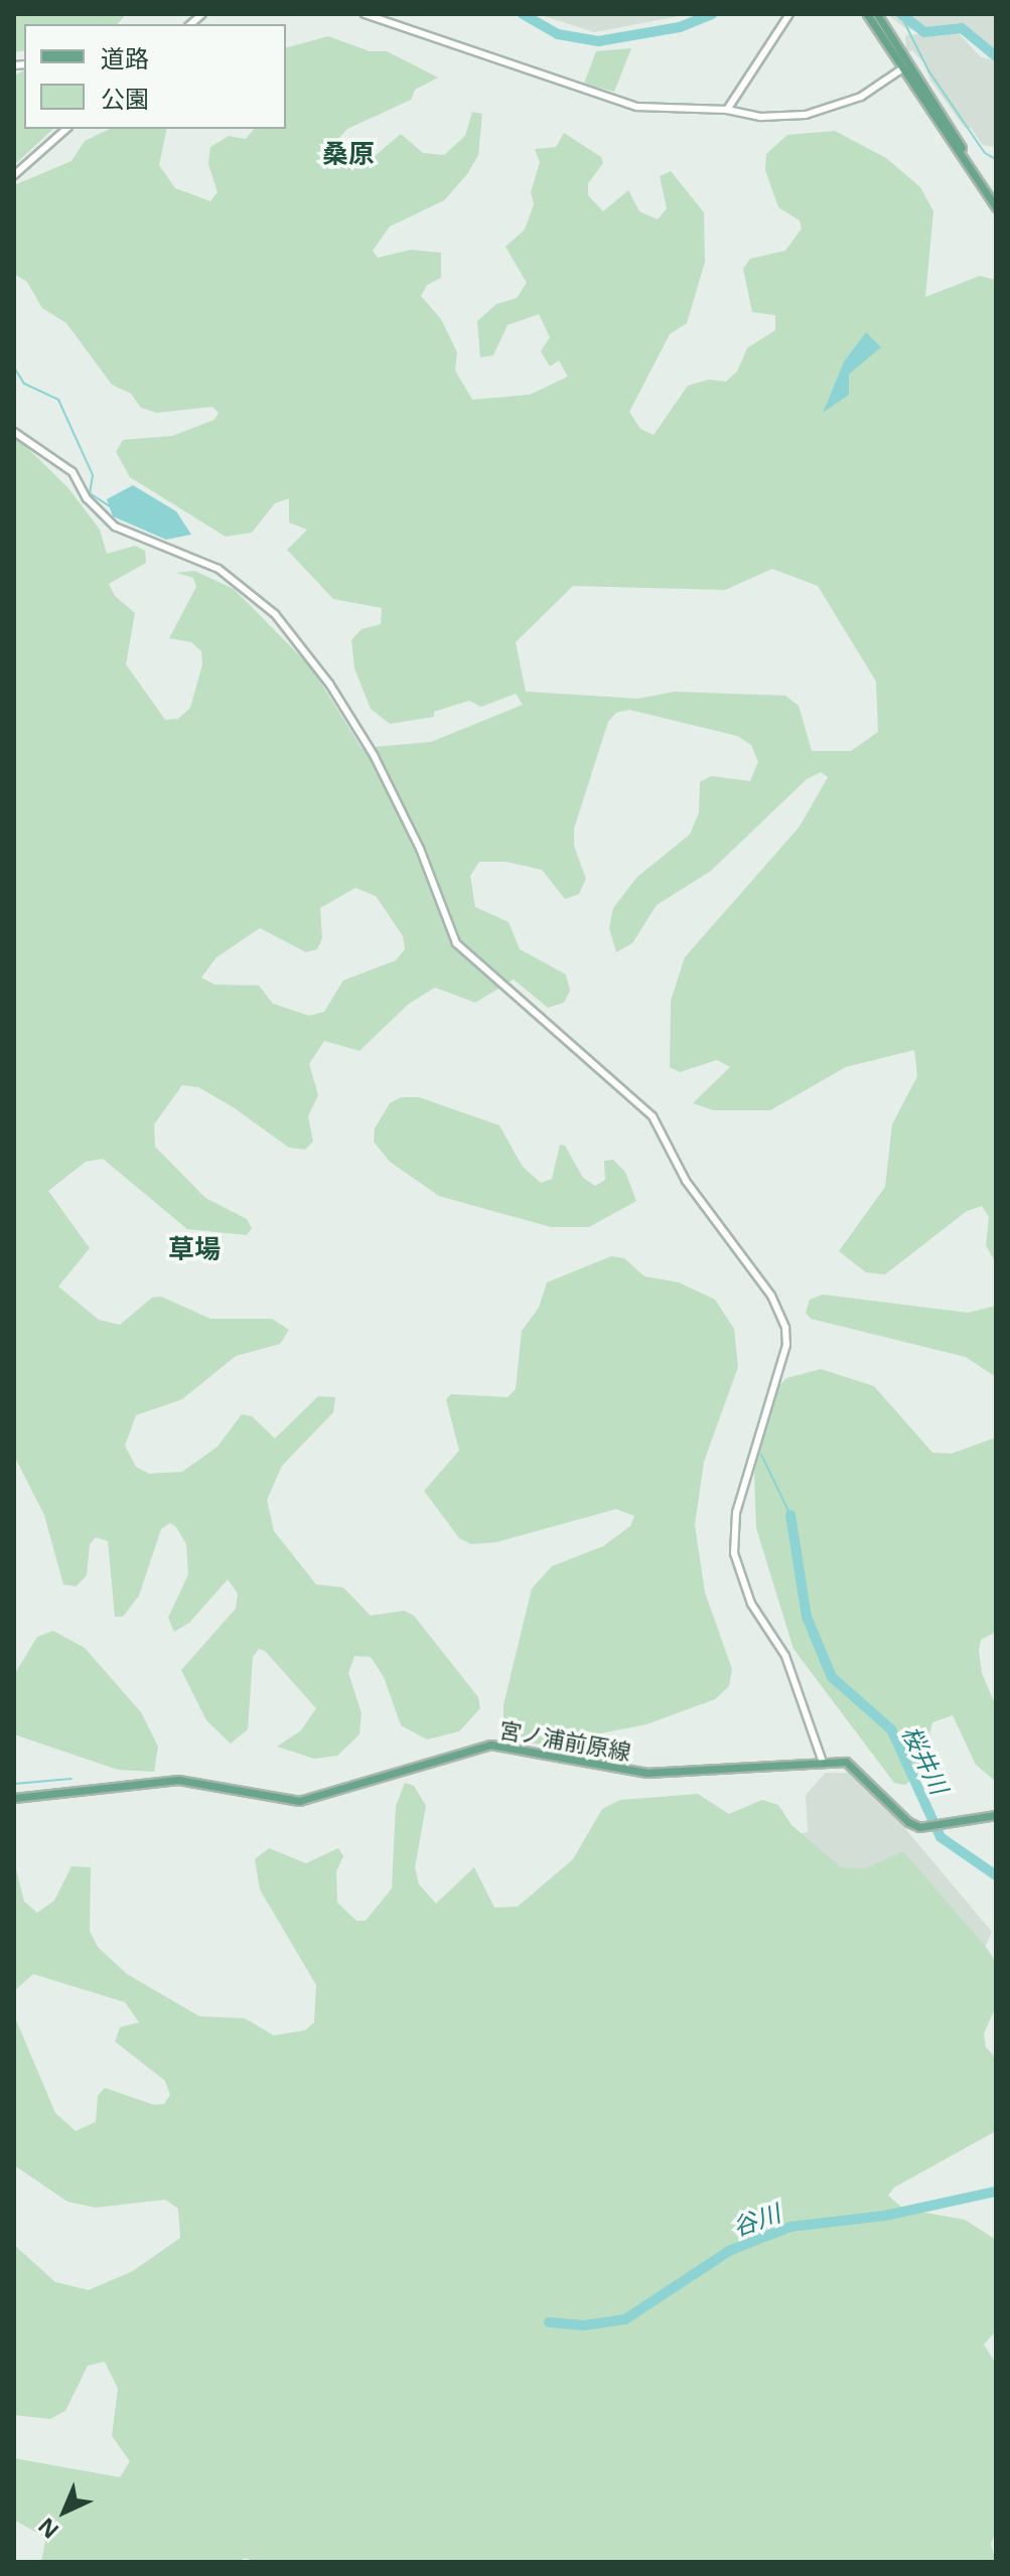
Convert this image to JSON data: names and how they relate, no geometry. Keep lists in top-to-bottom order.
{
  "streets": {
    "main road": ["宮ノ浦前原線"]
  },
  "districts": ["桑原", "草場"],
  "water": ["桜井川", "谷川"],
  "legend": ["道路", "公園"],
  "north": "bottom left"
}
